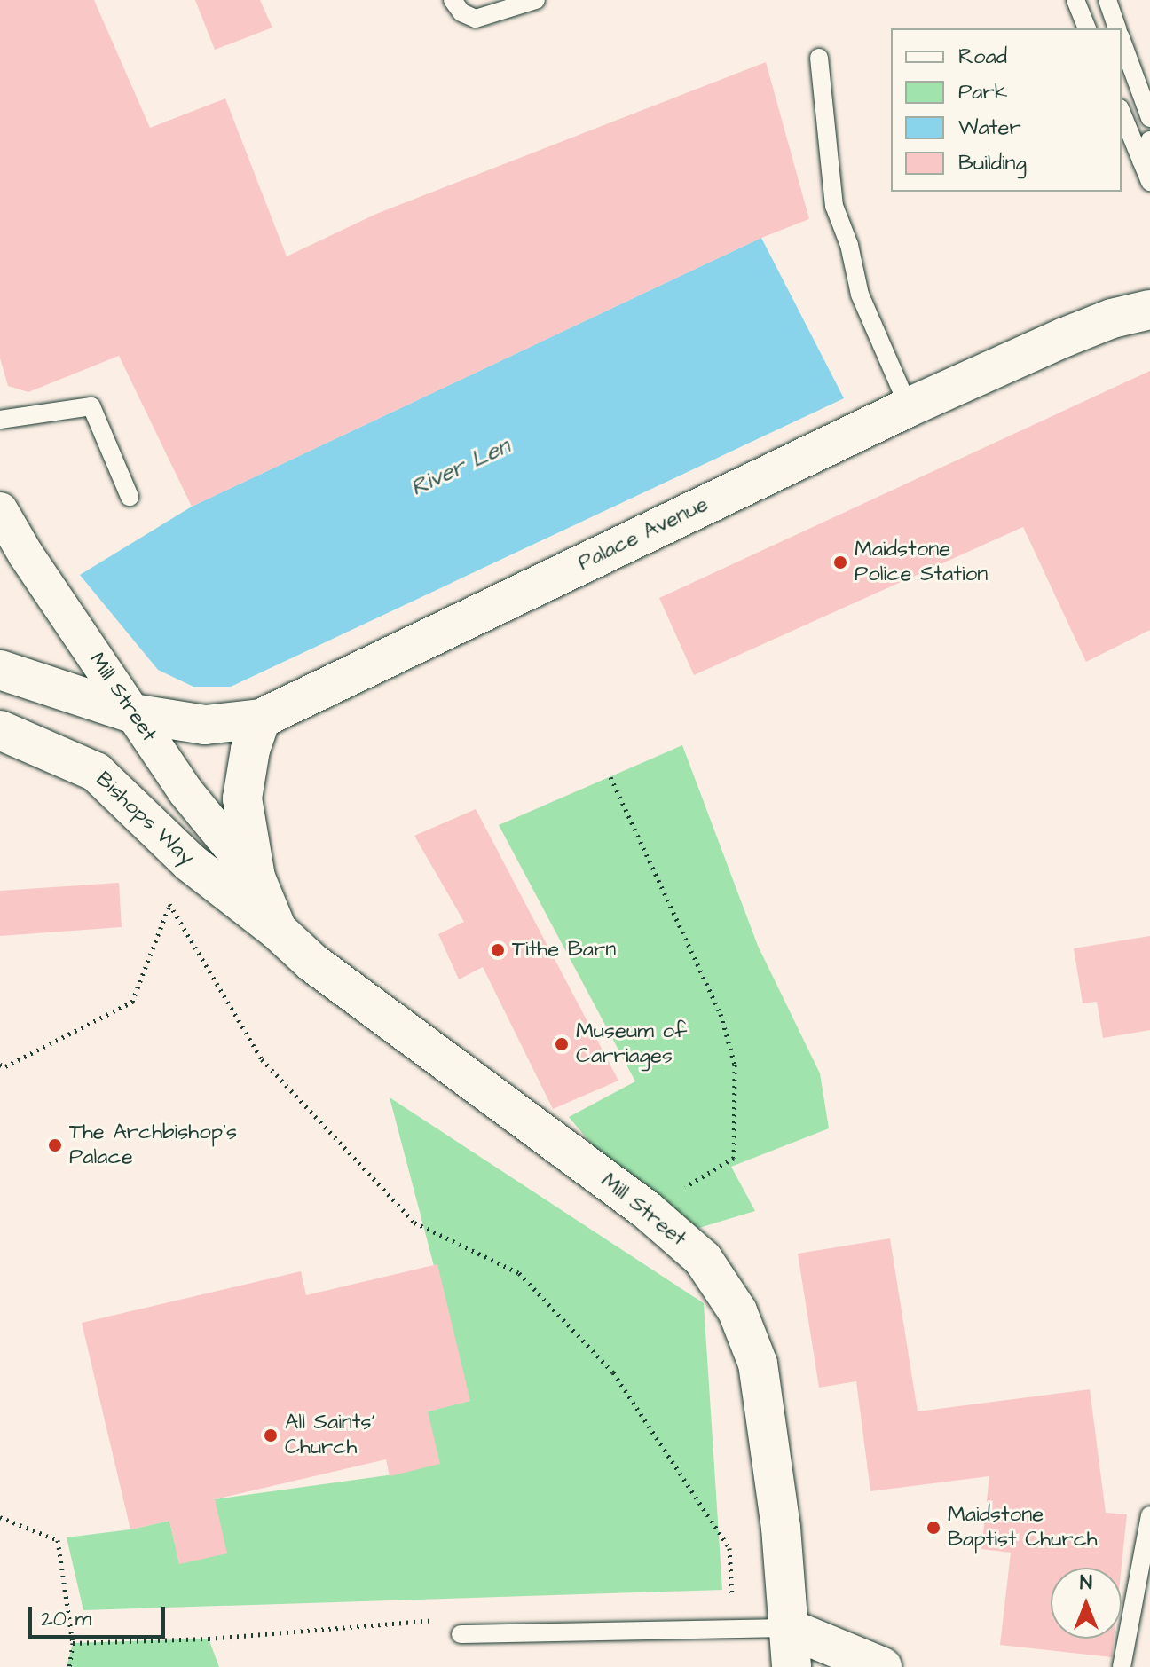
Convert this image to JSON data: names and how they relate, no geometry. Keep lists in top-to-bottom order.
{
  "streets": {
    "highway": ["Palace Avenue", "Mill Street", "Bishops Way"]
  },
  "crossings": [
    ["Palace Avenue", "Mill Street"],
    ["Mill Street", "Bishops Way"]
  ],
  "water": ["River Len"],
  "places": [
    "Maidstone Police Station",
    "Tithe Barn",
    "Museum of Carriages",
    "The Archbishop's Palace",
    "All Saints' Church",
    "Maidstone Baptist Church"
  ],
  "legend": [
    "Road",
    "Park",
    "Water",
    "Building"
  ],
  "scale_bar": "20 m",
  "north": "top"
}
